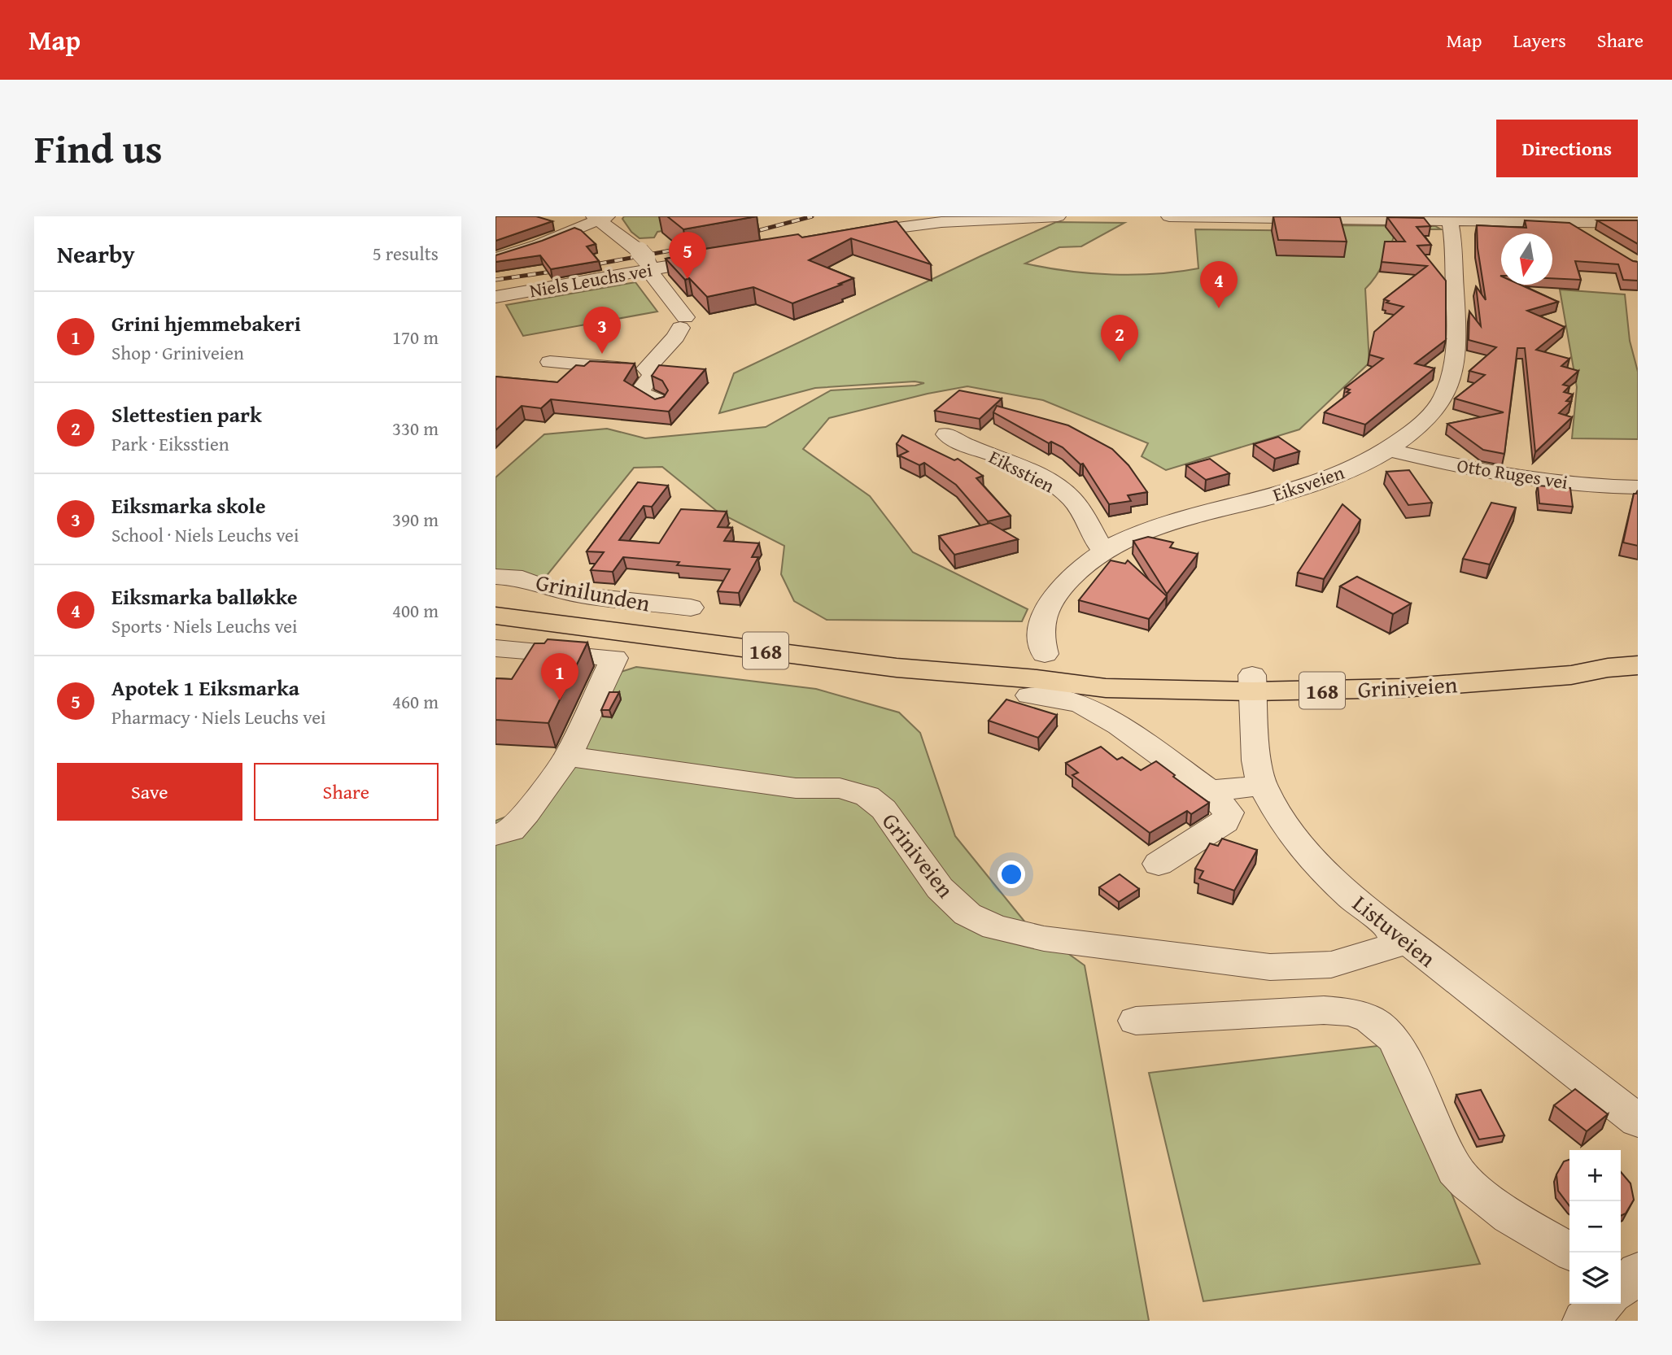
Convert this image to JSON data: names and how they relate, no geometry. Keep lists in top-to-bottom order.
{
  "streets": {
    "main road": ["168", "Griniveien"],
    "street": [
      "Niels Leuchs vei",
      "Eiksstien",
      "Otto Ruges vei",
      "Eiksveien",
      "Grinilunden",
      "Listuveien"
    ]
  },
  "crossings": [
    ["Eiksstien", "Eiksveien"],
    ["Otto Ruges vei", "Eiksveien"],
    ["Eiksveien", "Griniveien"],
    ["Griniveien", "Listuveien"]
  ],
  "north": "bottom",
  "page": {
    "header": "Map",
    "nav": ["Map", "Layers", "Share"],
    "title": "Find us",
    "buttons": [
      "Directions",
      ["Save", "Share"]
    ],
    "heading": ["Nearby", "5 results"],
    "pins": [
      "5",
      "4",
      "3",
      "2",
      "1"
    ],
    "list": [
      {
        "mark": "1",
        "name": "Grini hjemmebakeri",
        "note": "Shop · Griniveien",
        "value": "170 m"
      },
      {
        "mark": "2",
        "name": "Slettestien park",
        "note": "Park · Eiksstien",
        "value": "330 m"
      },
      {
        "mark": "3",
        "name": "Eiksmarka skole",
        "note": "School · Niels Leuchs vei",
        "value": "390 m"
      },
      {
        "mark": "4",
        "name": "Eiksmarka balløkke",
        "note": "Sports · Niels Leuchs vei",
        "value": "400 m"
      },
      {
        "mark": "5",
        "name": "Apotek 1 Eiksmarka",
        "note": "Pharmacy · Niels Leuchs vei",
        "value": "460 m"
      }
    ],
    "map_buttons": ["+", "−"]
  }
}
